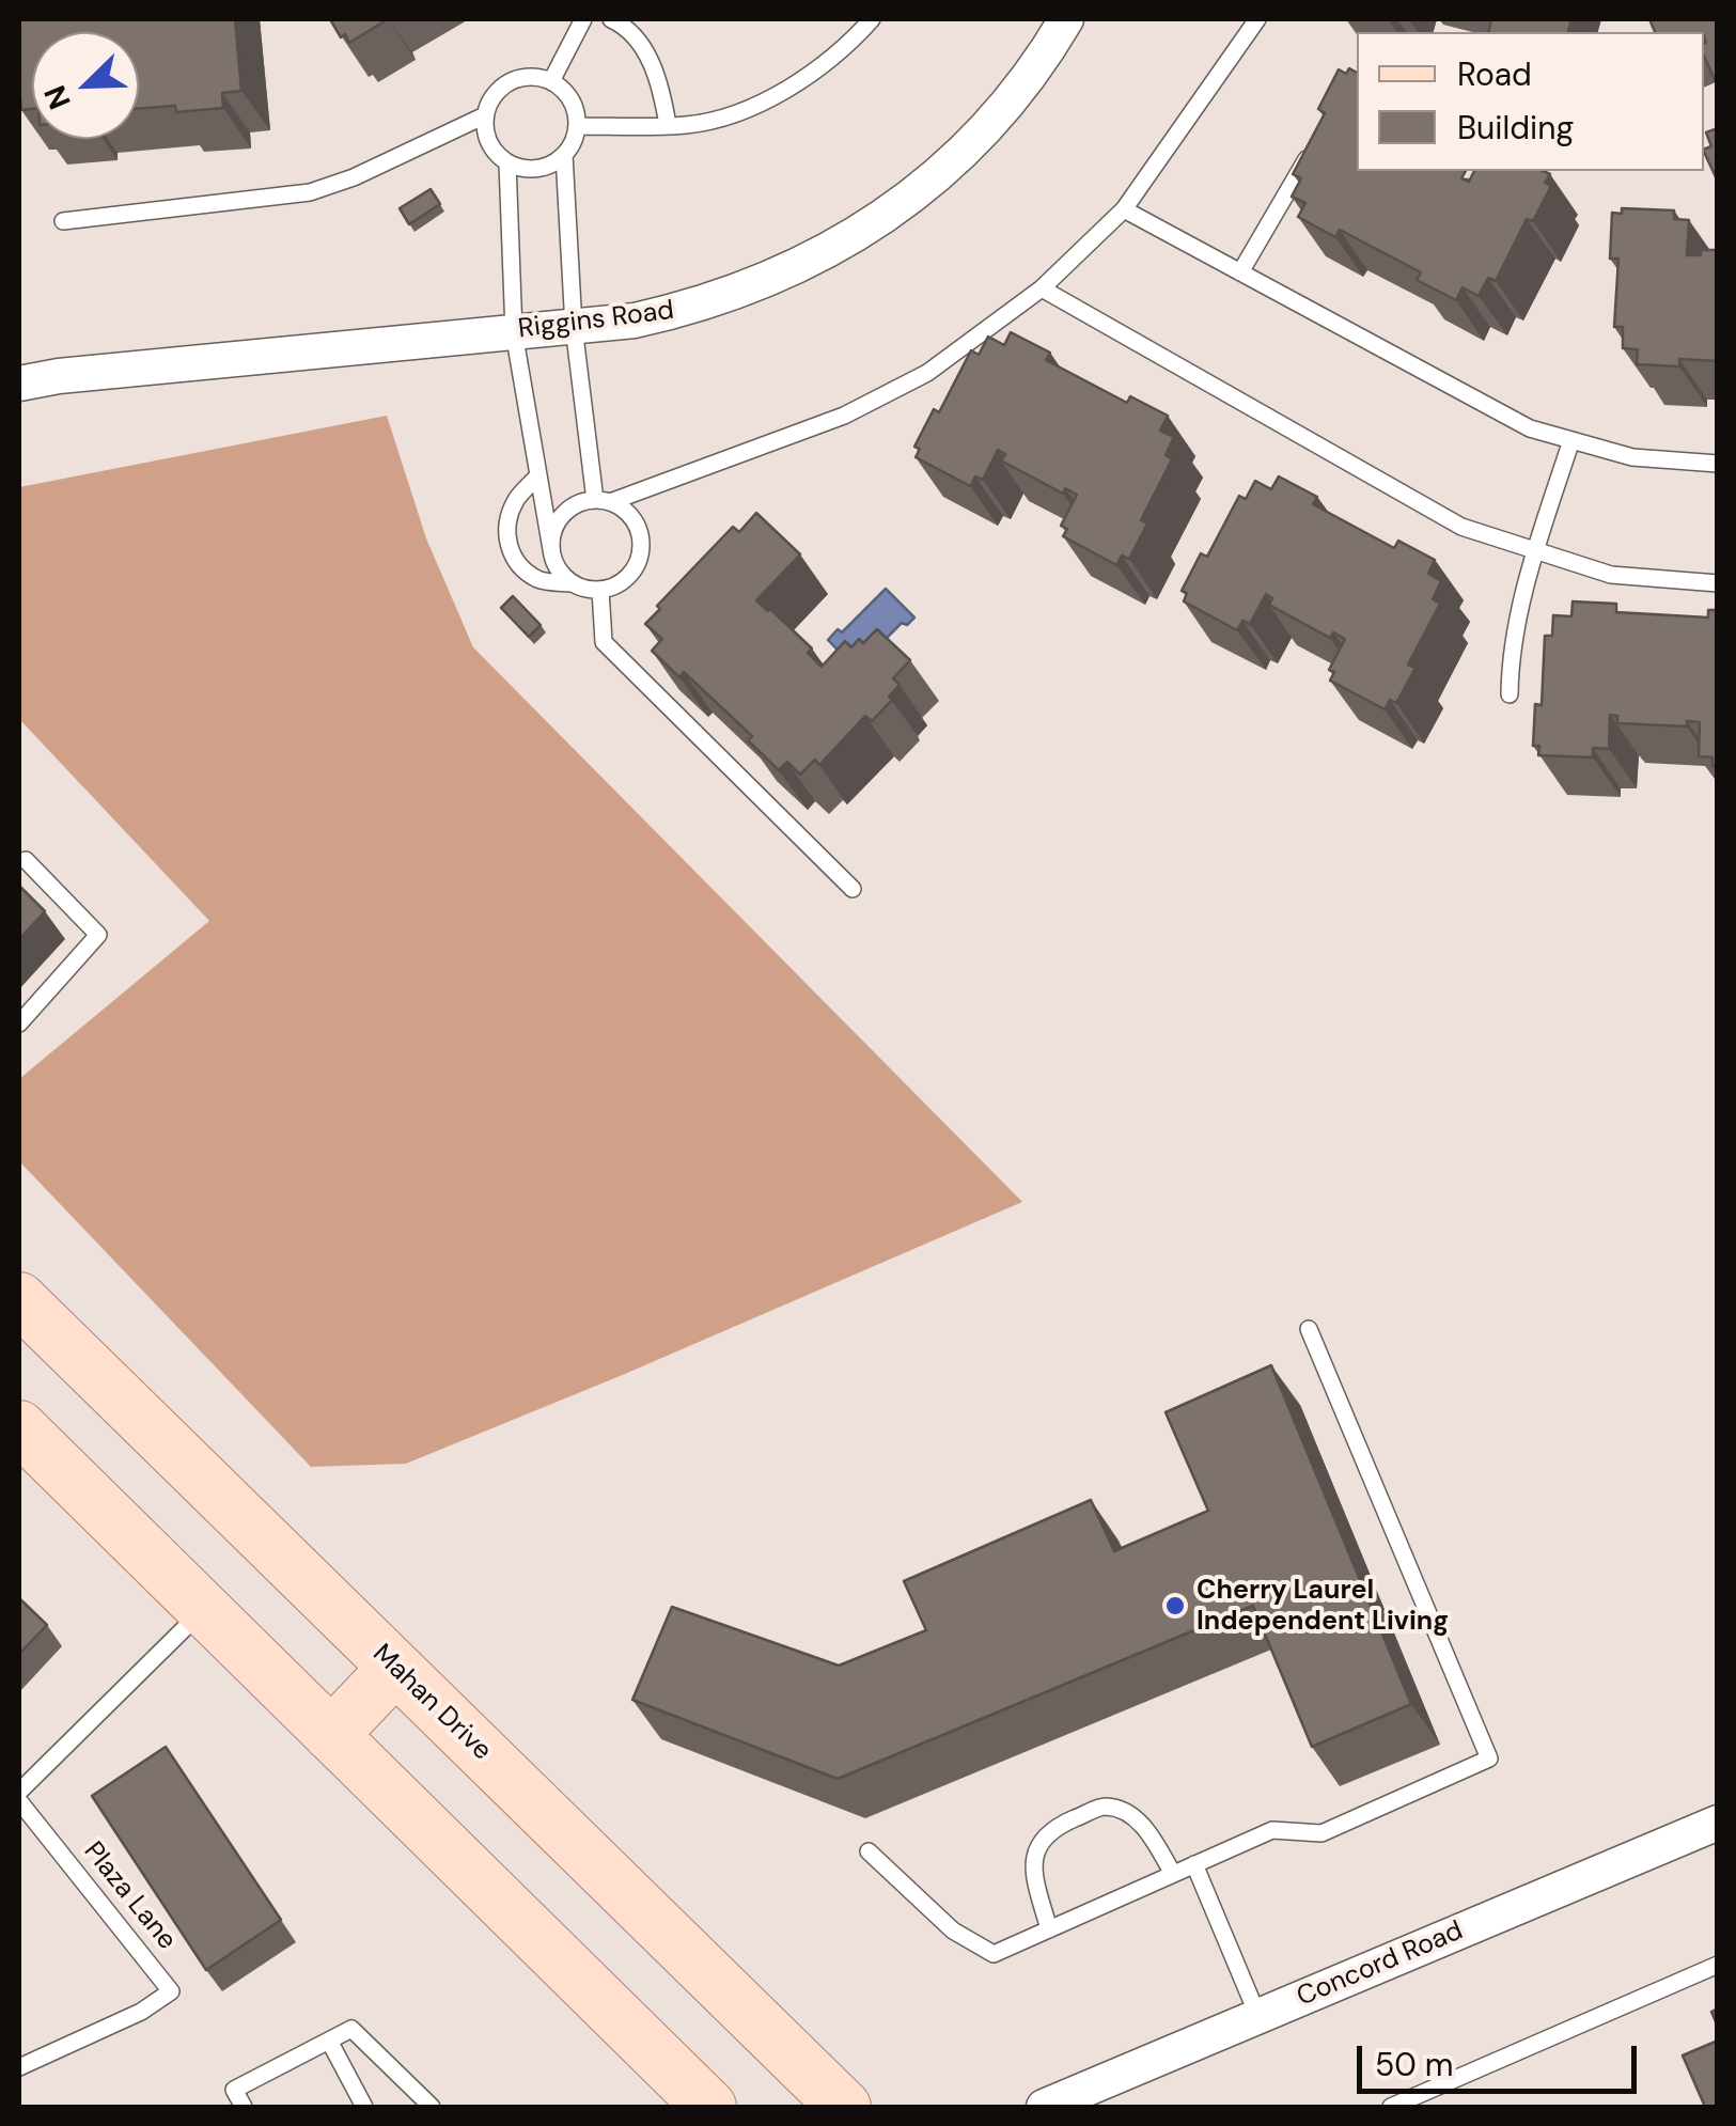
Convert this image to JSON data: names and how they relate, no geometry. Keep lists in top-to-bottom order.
{
  "streets": {
    "main road": ["Mahan Drive"],
    "street": ["Riggins Road", "Concord Road"],
    "lane": ["Plaza Lane"]
  },
  "places": ["Cherry Laurel Independent Living"],
  "legend": ["Road", "Building"],
  "scale_bar": "50 m",
  "north": "bottom left"
}
